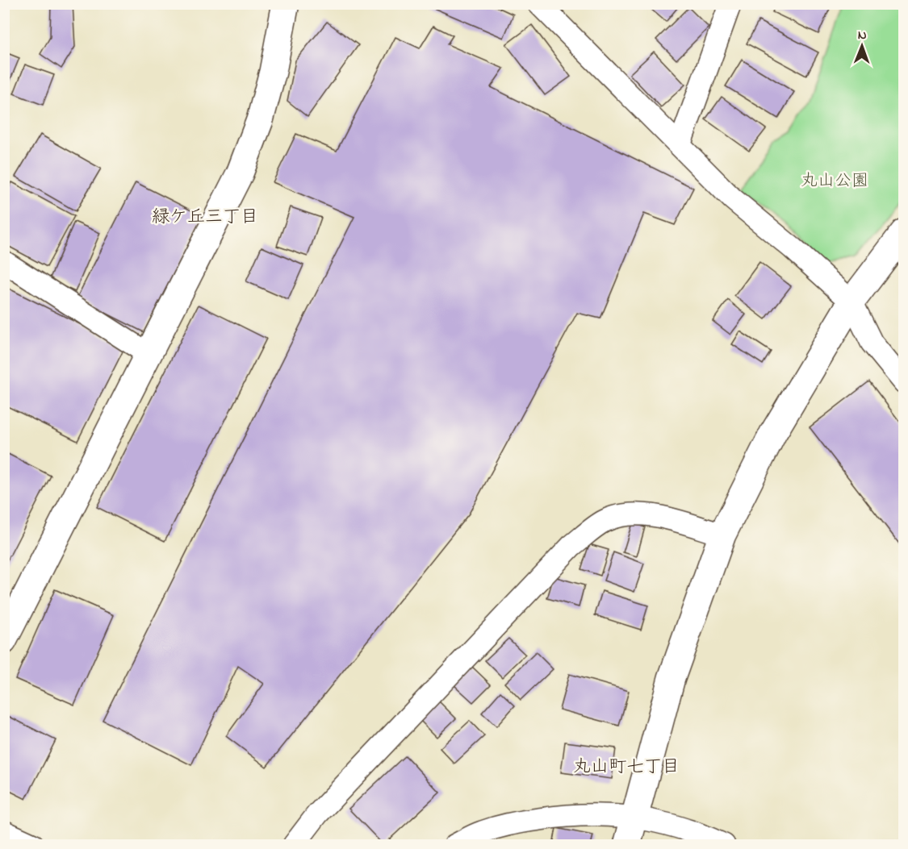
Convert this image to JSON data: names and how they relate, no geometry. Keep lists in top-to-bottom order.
{
  "districts": ["緑ケ丘三丁目", "丸山町七丁目"],
  "parks": ["丸山公園"],
  "north": "top"
}
